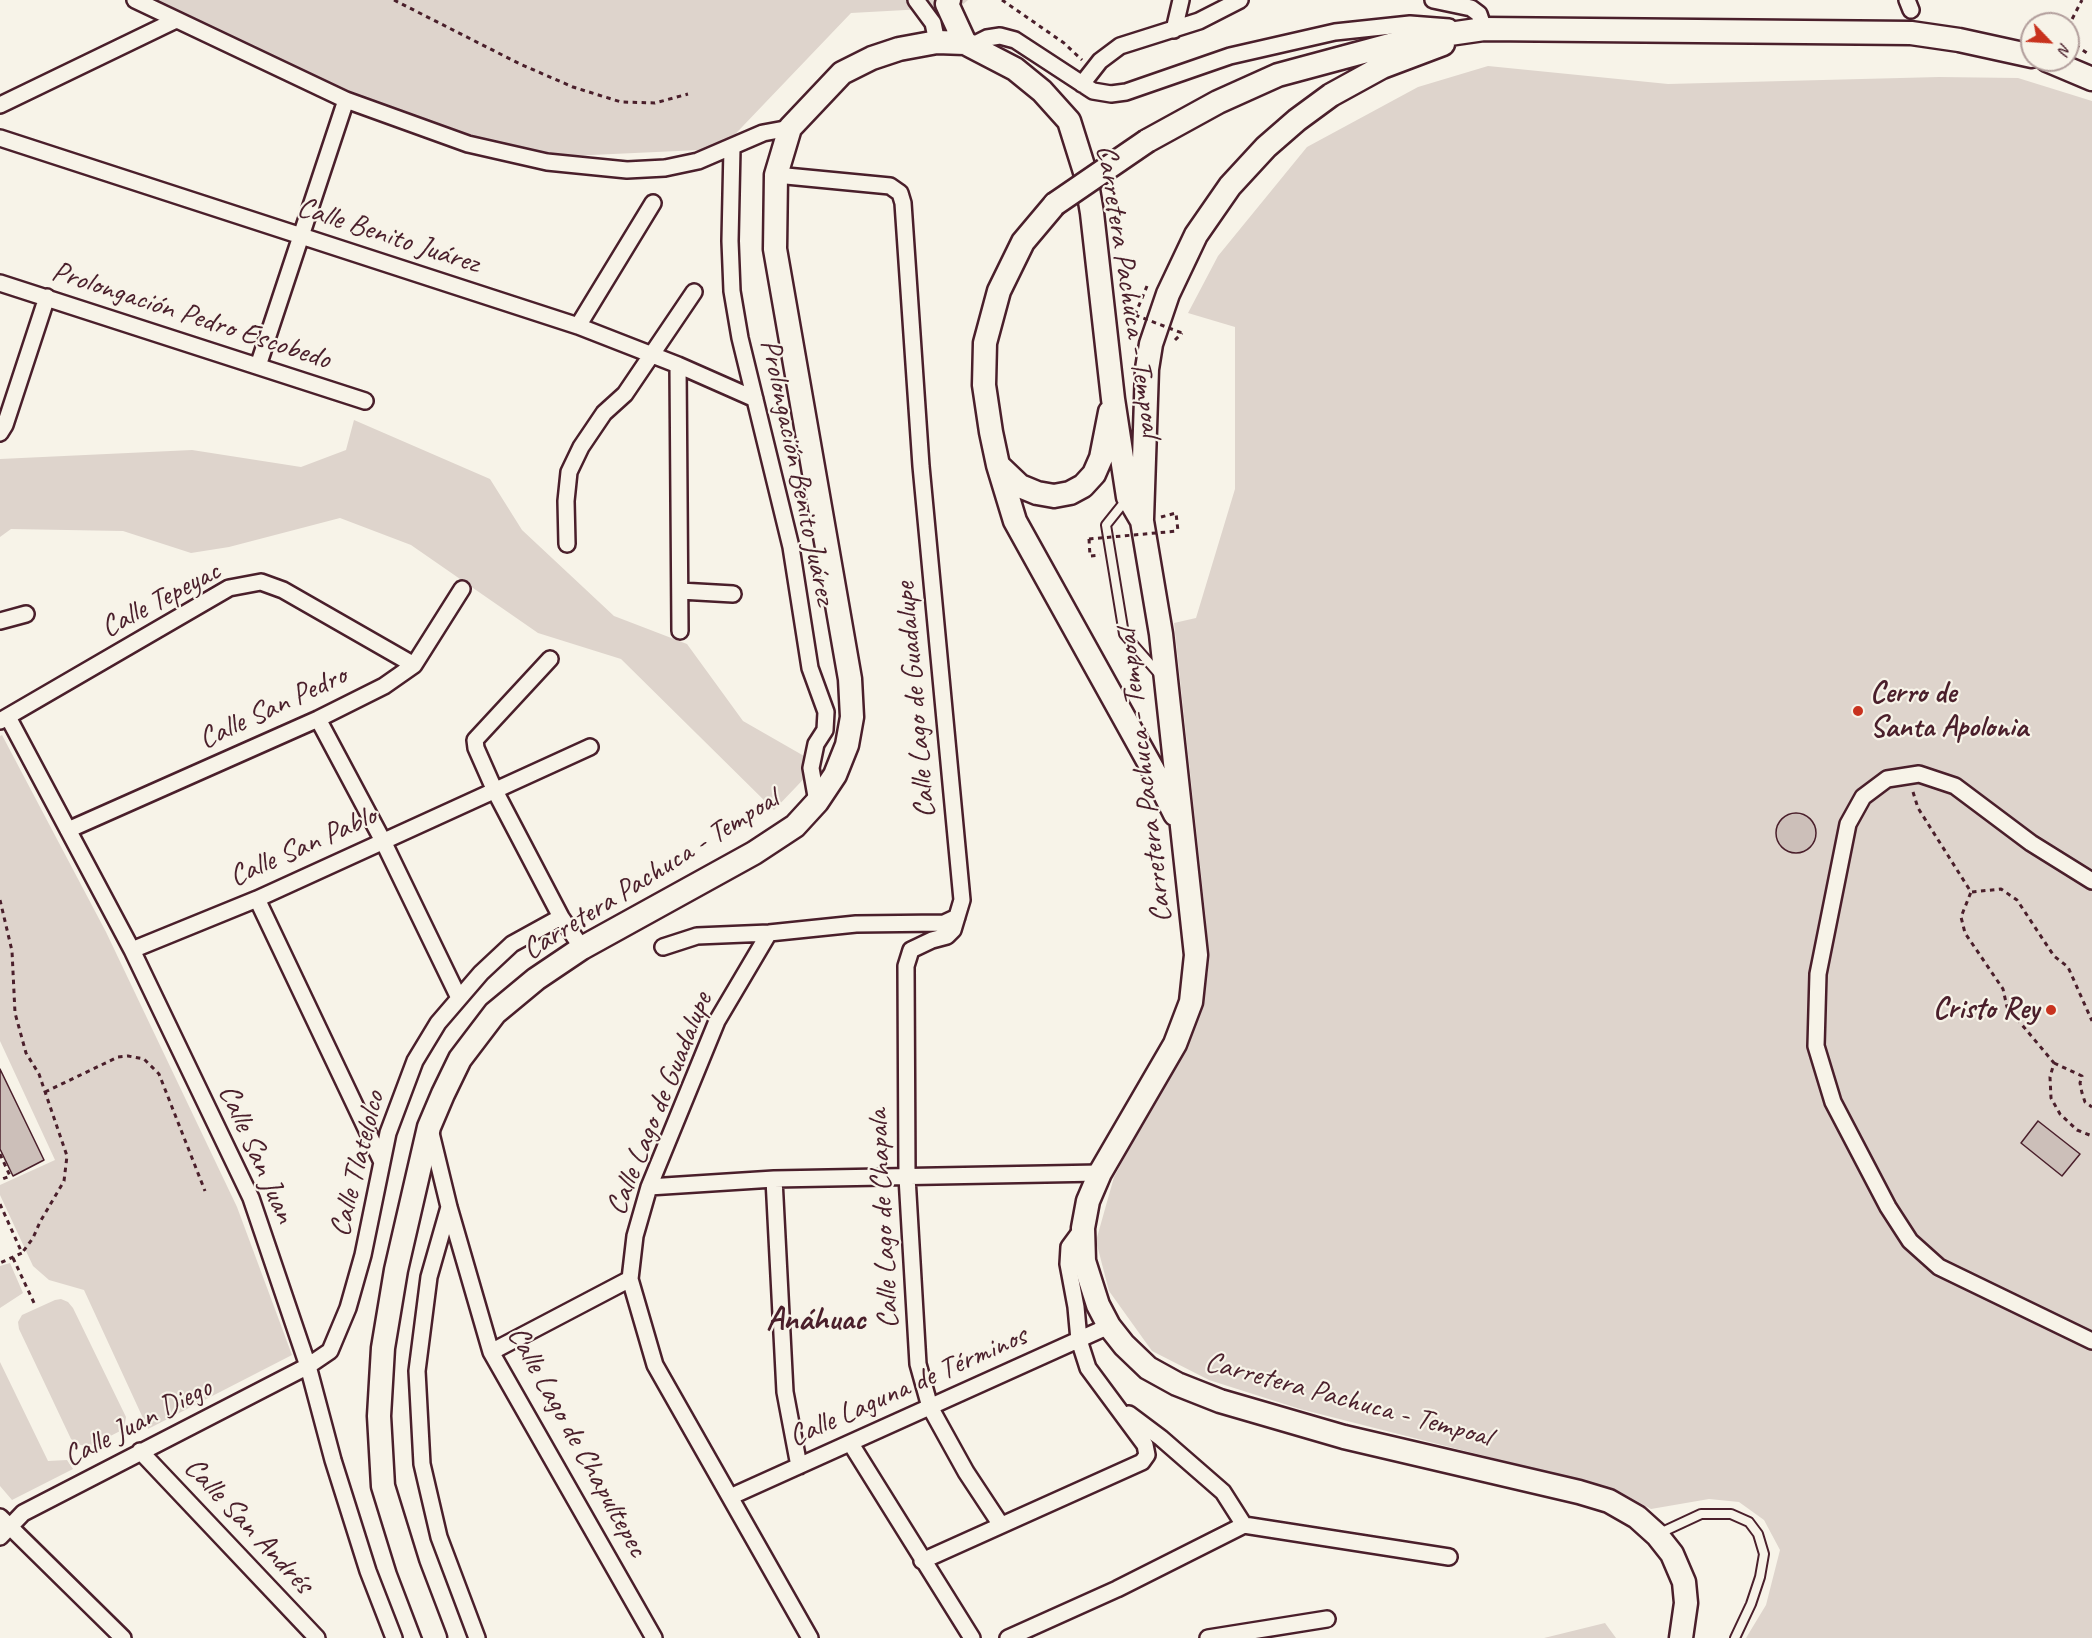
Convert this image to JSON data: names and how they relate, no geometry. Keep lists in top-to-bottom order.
{
  "streets": {
    "main road": ["Carretera Pachuca - Tempoal"],
    "street": [
      "Calle Benito Juárez",
      "Prolongación Pedro Escobedo",
      "Prolongación Benito Juárez",
      "Calle Tepeyac",
      "Calle Lago de Guadalupe",
      "Calle San Pedro",
      "Calle San Pablo",
      "Calle San Juan",
      "Calle Tlatelolco",
      "Calle Lago de Chapala",
      "Calle Laguna de Términos",
      "Calle Juan Diego",
      "Calle Lago de Chapultepec",
      "Calle San Andrés"
    ]
  },
  "crossings": [
    ["Calle Benito Juárez", "Prolongación Benito Juárez"],
    ["Carretera Pachuca - Tempoal", "Prolongación Benito Juárez"],
    ["Carretera Pachuca - Tempoal", "Calle Lago de Guadalupe"],
    ["Carretera Pachuca - Tempoal", "Calle Laguna de Términos"],
    ["Carretera Pachuca - Tempoal", "Calle Lago de Chapultepec"],
    ["Calle Tepeyac", "Calle San Pedro"],
    ["Calle Tepeyac", "Calle San Juan"],
    ["Calle Lago de Guadalupe", "Calle Lago de Chapala"],
    ["Calle Lago de Guadalupe", "Calle Laguna de Términos"],
    ["Calle San Pedro", "Calle San Juan"],
    ["Calle San Pablo", "Calle San Juan"],
    ["Calle San Juan", "Calle Tlatelolco"],
    ["Calle San Juan", "Calle Juan Diego"],
    ["Calle Tlatelolco", "Calle Juan Diego"],
    ["Calle Lago de Chapala", "Calle Laguna de Términos"],
    ["Calle Juan Diego", "Calle San Andrés"]
  ],
  "districts": ["Anáhuac"],
  "places": ["Cerro de Santa Apolonia", "Cristo Rey"],
  "north": "bottom right"
}
